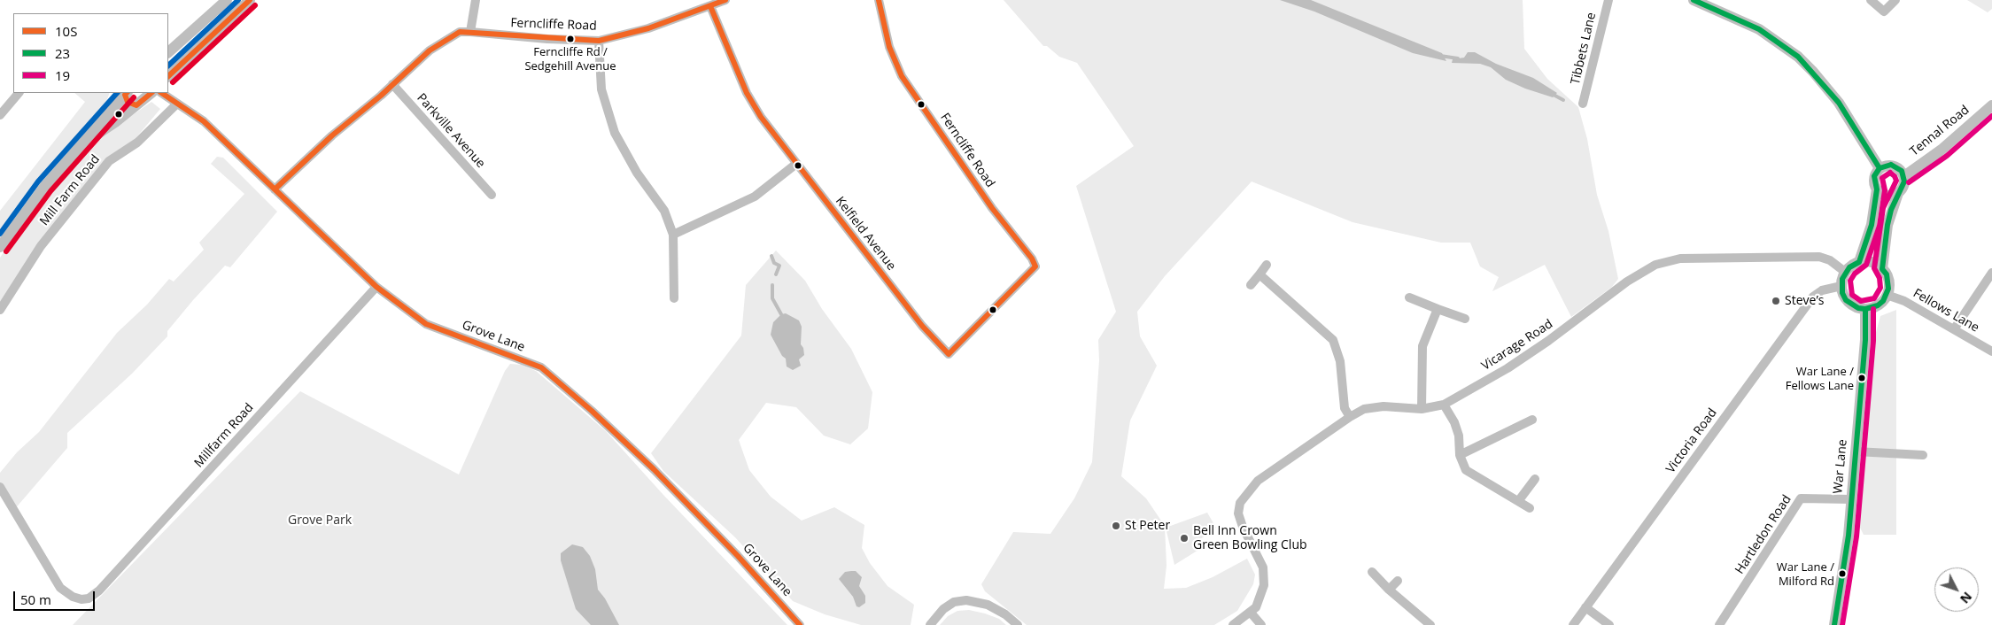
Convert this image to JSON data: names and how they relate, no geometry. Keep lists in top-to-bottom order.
{
  "streets": {
    "street": [
      "Ferncliffe Road",
      "Tibbets Lane",
      "Parkville Avenue",
      "Tennal Road",
      "Mill Farm Road",
      "Kelfield Avenue",
      "Fellows Lane",
      "Grove Lane",
      "Vicarage Road",
      "Millfarm Road",
      "Victoria Road",
      "War Lane",
      "Hartledon Road"
    ]
  },
  "crossings": [
    ["Ferncliffe Road", "Parkville Avenue"],
    ["Ferncliffe Road", "Kelfield Avenue"],
    ["Ferncliffe Road", "Grove Lane"],
    ["Mill Farm Road", "Grove Lane"],
    ["Fellows Lane", "Vicarage Road"],
    ["Fellows Lane", "Victoria Road"],
    ["Fellows Lane", "War Lane"],
    ["Grove Lane", "Millfarm Road"],
    ["Vicarage Road", "Victoria Road"],
    ["Vicarage Road", "War Lane"],
    ["Victoria Road", "War Lane"],
    ["War Lane", "Hartledon Road"]
  ],
  "parks": ["Grove Park"],
  "places": [
    "Ferncliffe Rd / Sedgehill Avenue",
    "Steve’s",
    "War Lane / Fellows Lane",
    "St Peter",
    "Bell Inn Crown Green Bowling Club",
    "War Lane / Milford Rd"
  ],
  "lines": ["transit line 10S", "transit line 23", "transit line 19"],
  "legend": ["10S", "23", "19"],
  "scale_bar": "50 m",
  "north": "bottom right"
}
